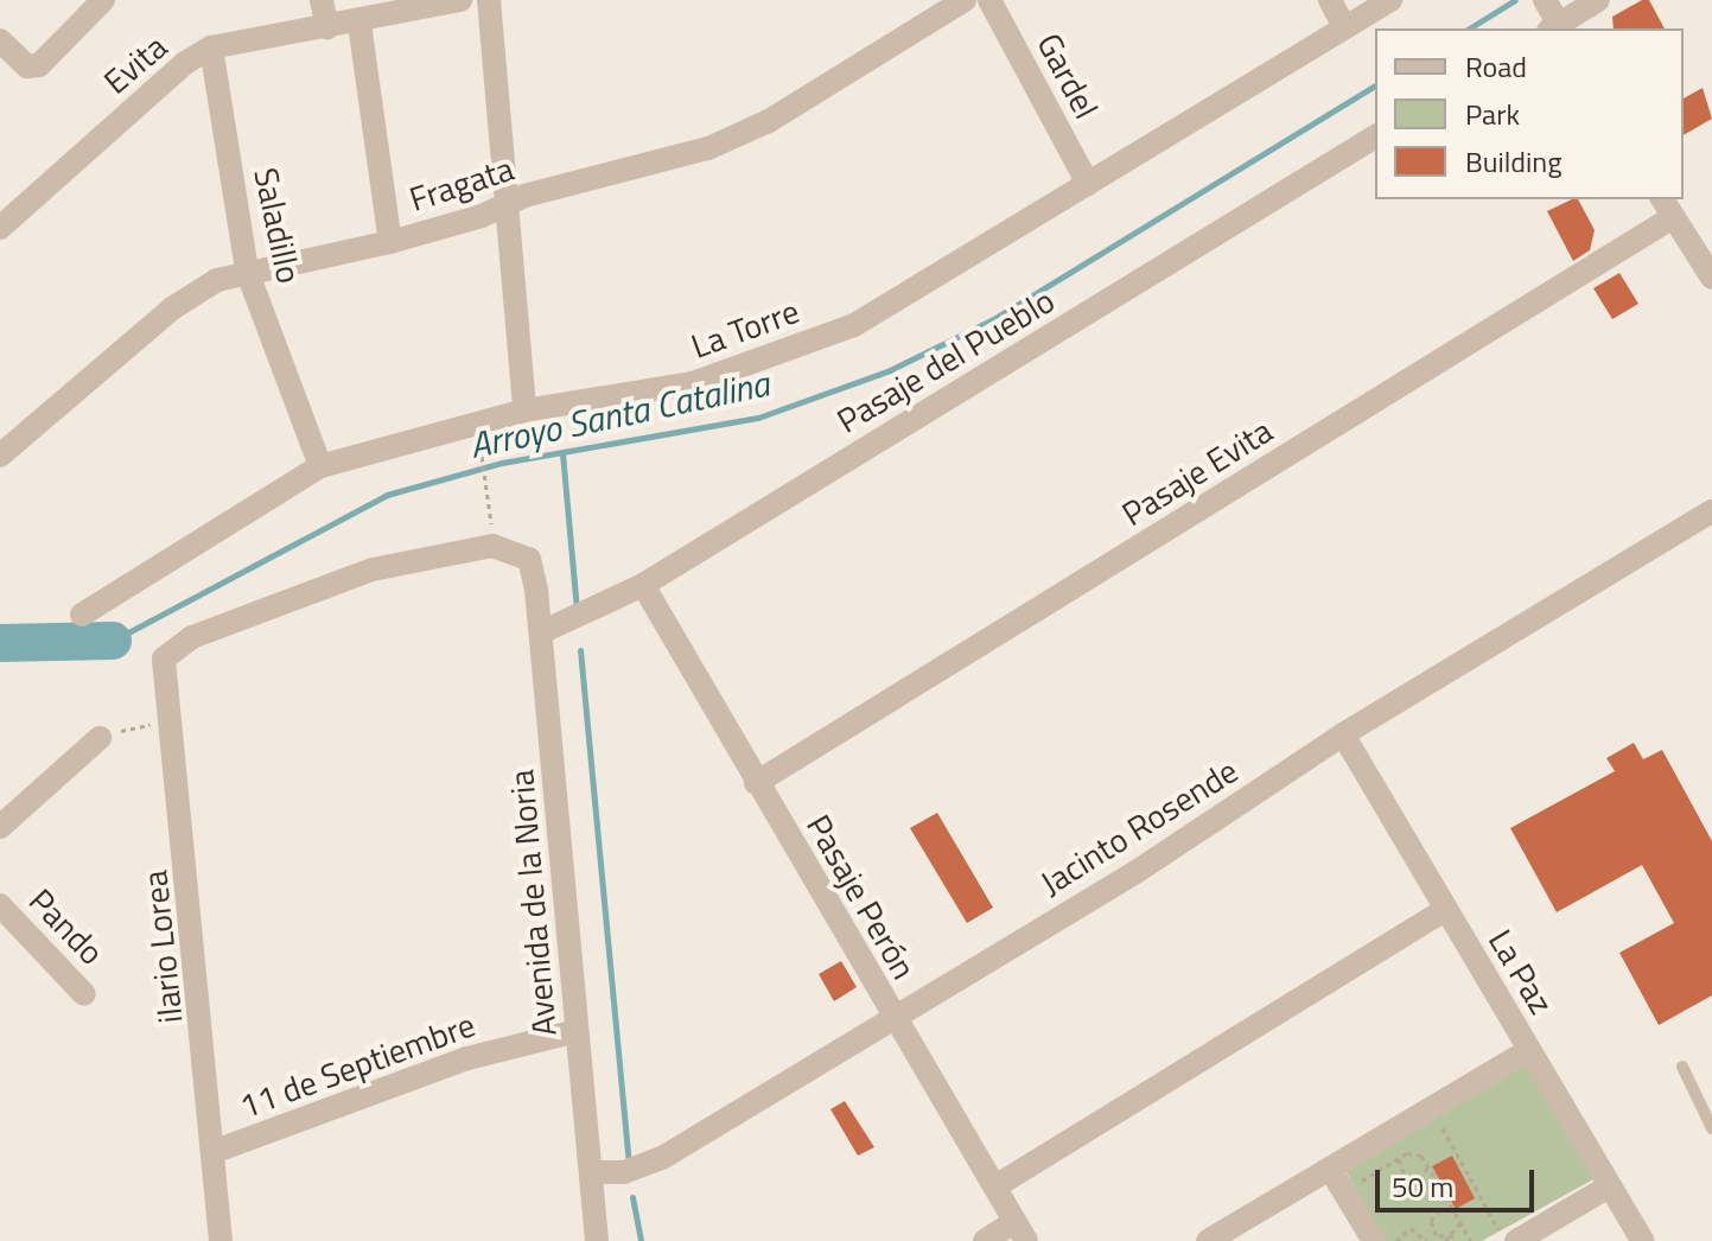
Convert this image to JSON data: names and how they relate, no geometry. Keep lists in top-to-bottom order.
{
  "streets": {
    "street": [
      "Evita",
      "Gardel",
      "Fragata",
      "Saladillo",
      "La Torre",
      "Pasaje del Pueblo",
      "Pasaje Evita",
      "Jacinto Rosende",
      "Pasaje Perón",
      "Avenida de la Noria",
      "Pando",
      "ilario Lorea",
      "La Paz",
      "11 de Septiembre"
    ]
  },
  "crossings": [
    ["Evita", "Saladillo"],
    ["Gardel", "La Torre"],
    ["Fragata", "Saladillo"],
    ["Saladillo", "La Torre"],
    ["Pasaje del Pueblo", "Pasaje Perón"],
    ["Pasaje del Pueblo", "Avenida de la Noria"],
    ["Pasaje Evita", "Pasaje Perón"],
    ["Jacinto Rosende", "Pasaje Perón"],
    ["Jacinto Rosende", "Avenida de la Noria"],
    ["Jacinto Rosende", "La Paz"],
    ["Avenida de la Noria", "ilario Lorea"],
    ["Avenida de la Noria", "11 de Septiembre"],
    ["ilario Lorea", "11 de Septiembre"]
  ],
  "water": ["Arroyo Santa Catalina"],
  "legend": ["Road", "Park", "Building"],
  "scale_bar": "50 m"
}
